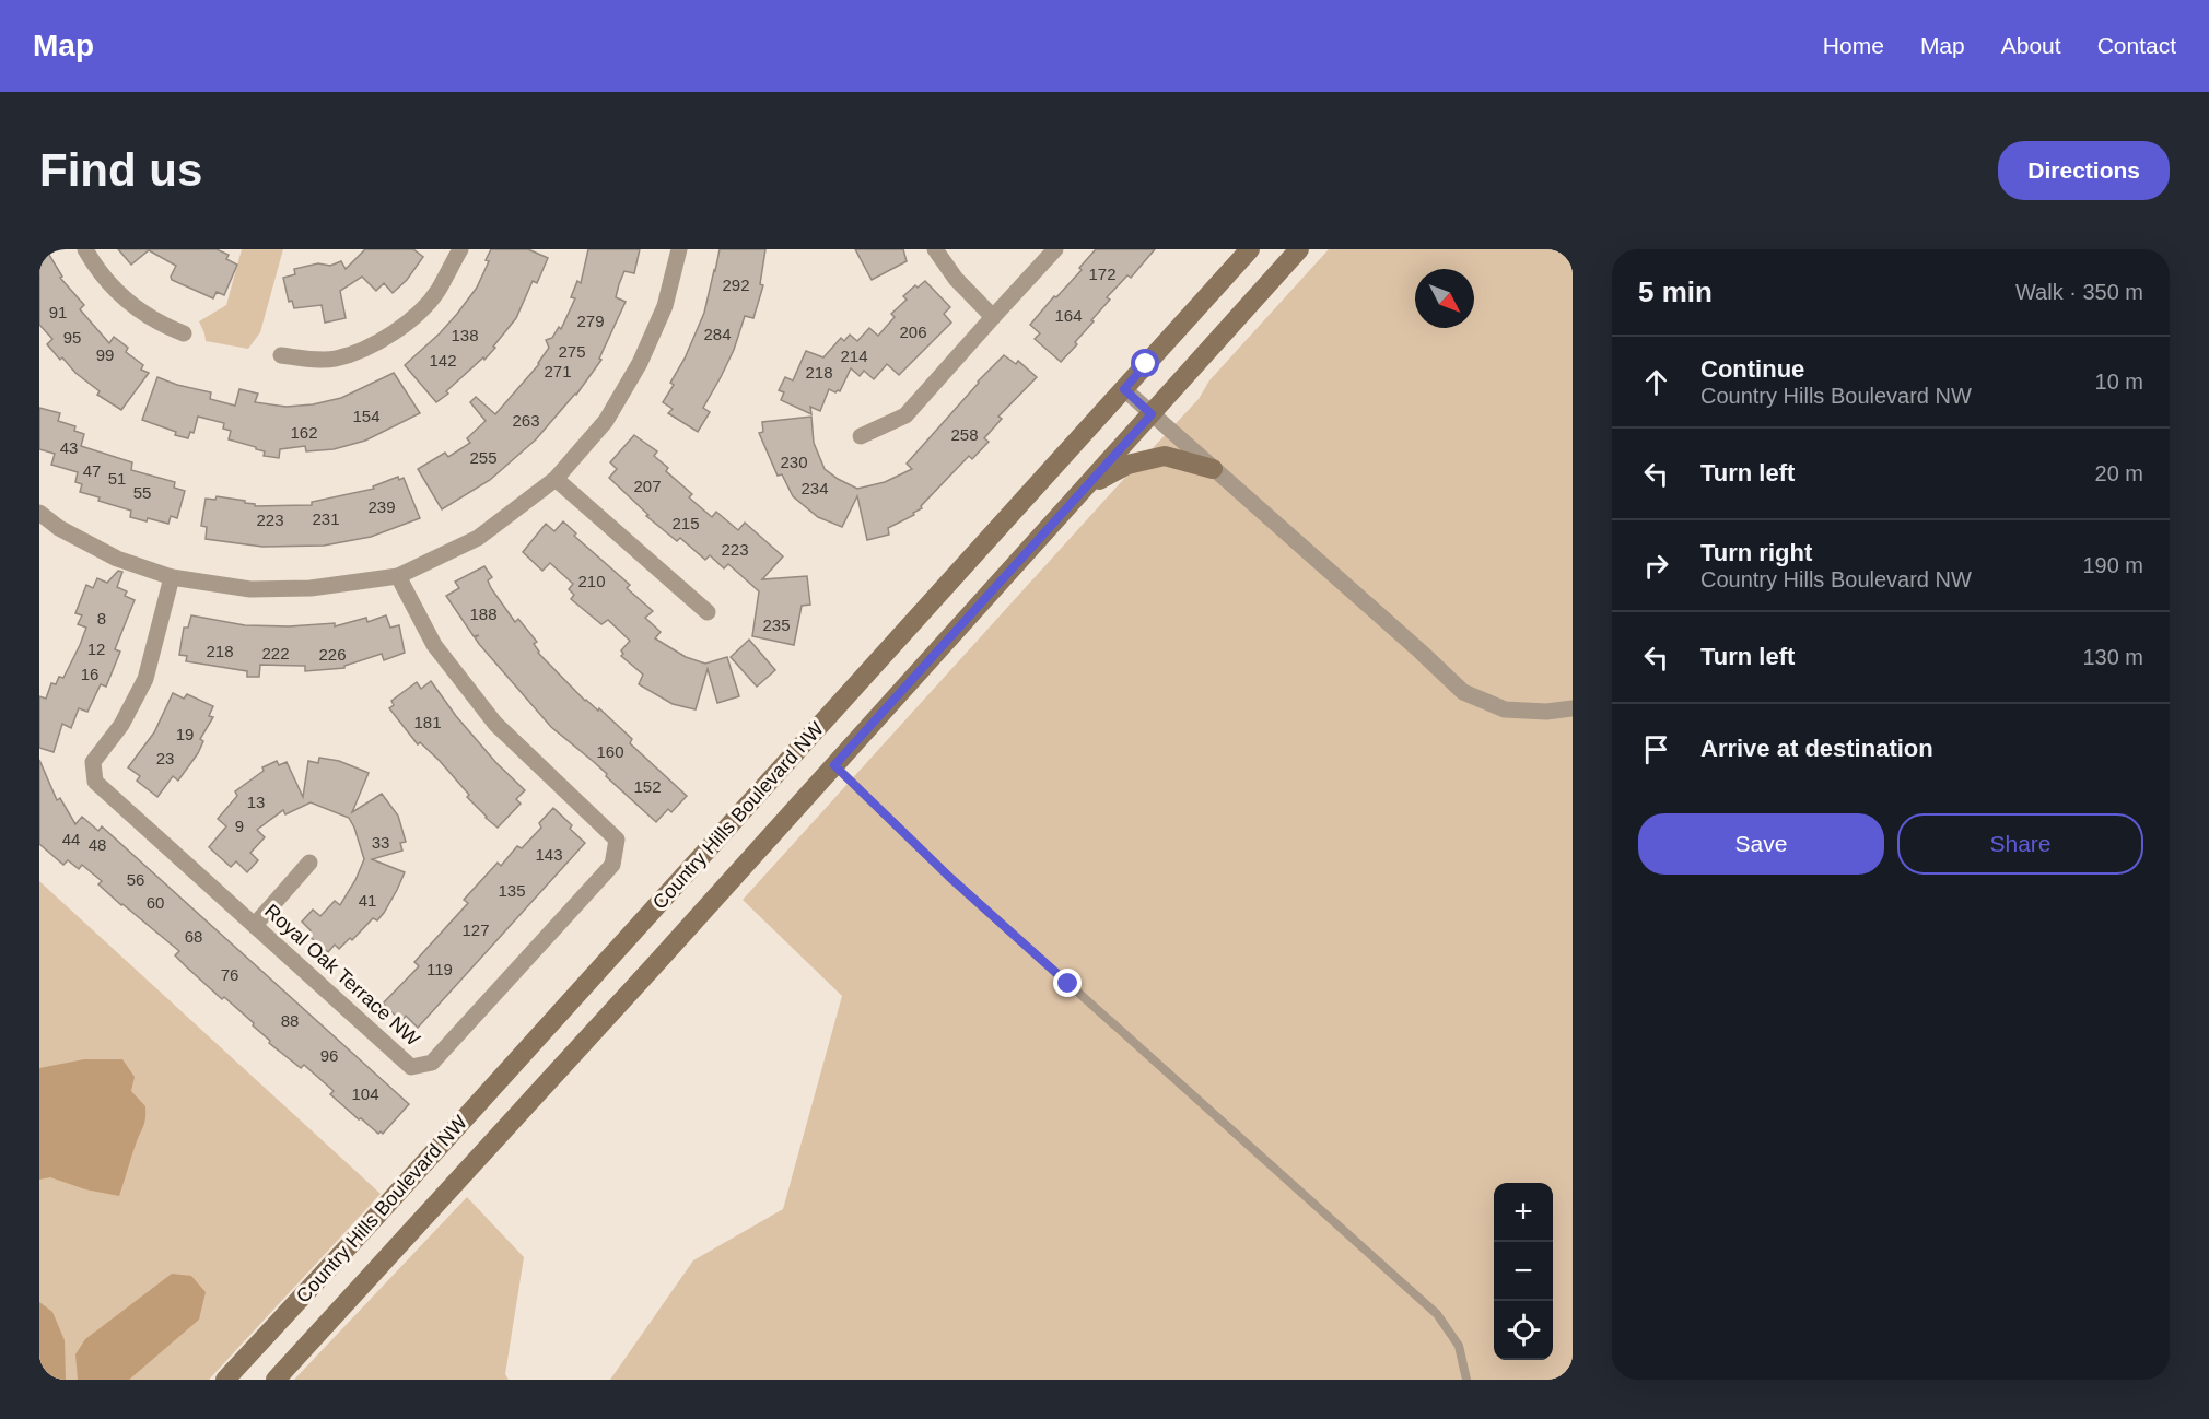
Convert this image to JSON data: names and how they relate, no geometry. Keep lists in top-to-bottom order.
{
  "streets": {
    "main road": ["Country Hills Boulevard NW"],
    "street": ["Royal Oak Terrace NW"]
  },
  "house_numbers": [
    "172",
    "292",
    "91",
    "164",
    "279",
    "206",
    "284",
    "138",
    "95",
    "275",
    "99",
    "214",
    "142",
    "271",
    "218",
    "154",
    "263",
    "162",
    "258",
    "43",
    "255",
    "230",
    "47",
    "51",
    "207",
    "234",
    "55",
    "239",
    "231",
    "223",
    "215",
    "223",
    "210",
    "188",
    "8",
    "235",
    "12",
    "218",
    "222",
    "226",
    "16",
    "181",
    "19",
    "160",
    "23",
    "152",
    "13",
    "9",
    "44",
    "33",
    "48",
    "143",
    "56",
    "135",
    "41",
    "60",
    "127",
    "68",
    "119",
    "76",
    "88",
    "96",
    "104"
  ],
  "north": "bottom right",
  "page": {
    "header": "Map",
    "nav": [
      "Home",
      "Map",
      "About",
      "Contact"
    ],
    "buttons": [
      "Directions",
      ["Save", "Share"]
    ],
    "title": "Find us",
    "heading": ["5 min", "Walk · 350 m"],
    "list": [
      ["Continue", "Country Hills Boulevard NW", "10 m"],
      ["Turn left", "20 m"],
      ["Turn right", "Country Hills Boulevard NW", "190 m"],
      ["Turn left", "130 m"],
      "Arrive at destination"
    ],
    "map_buttons": ["+", "−"]
  }
}
